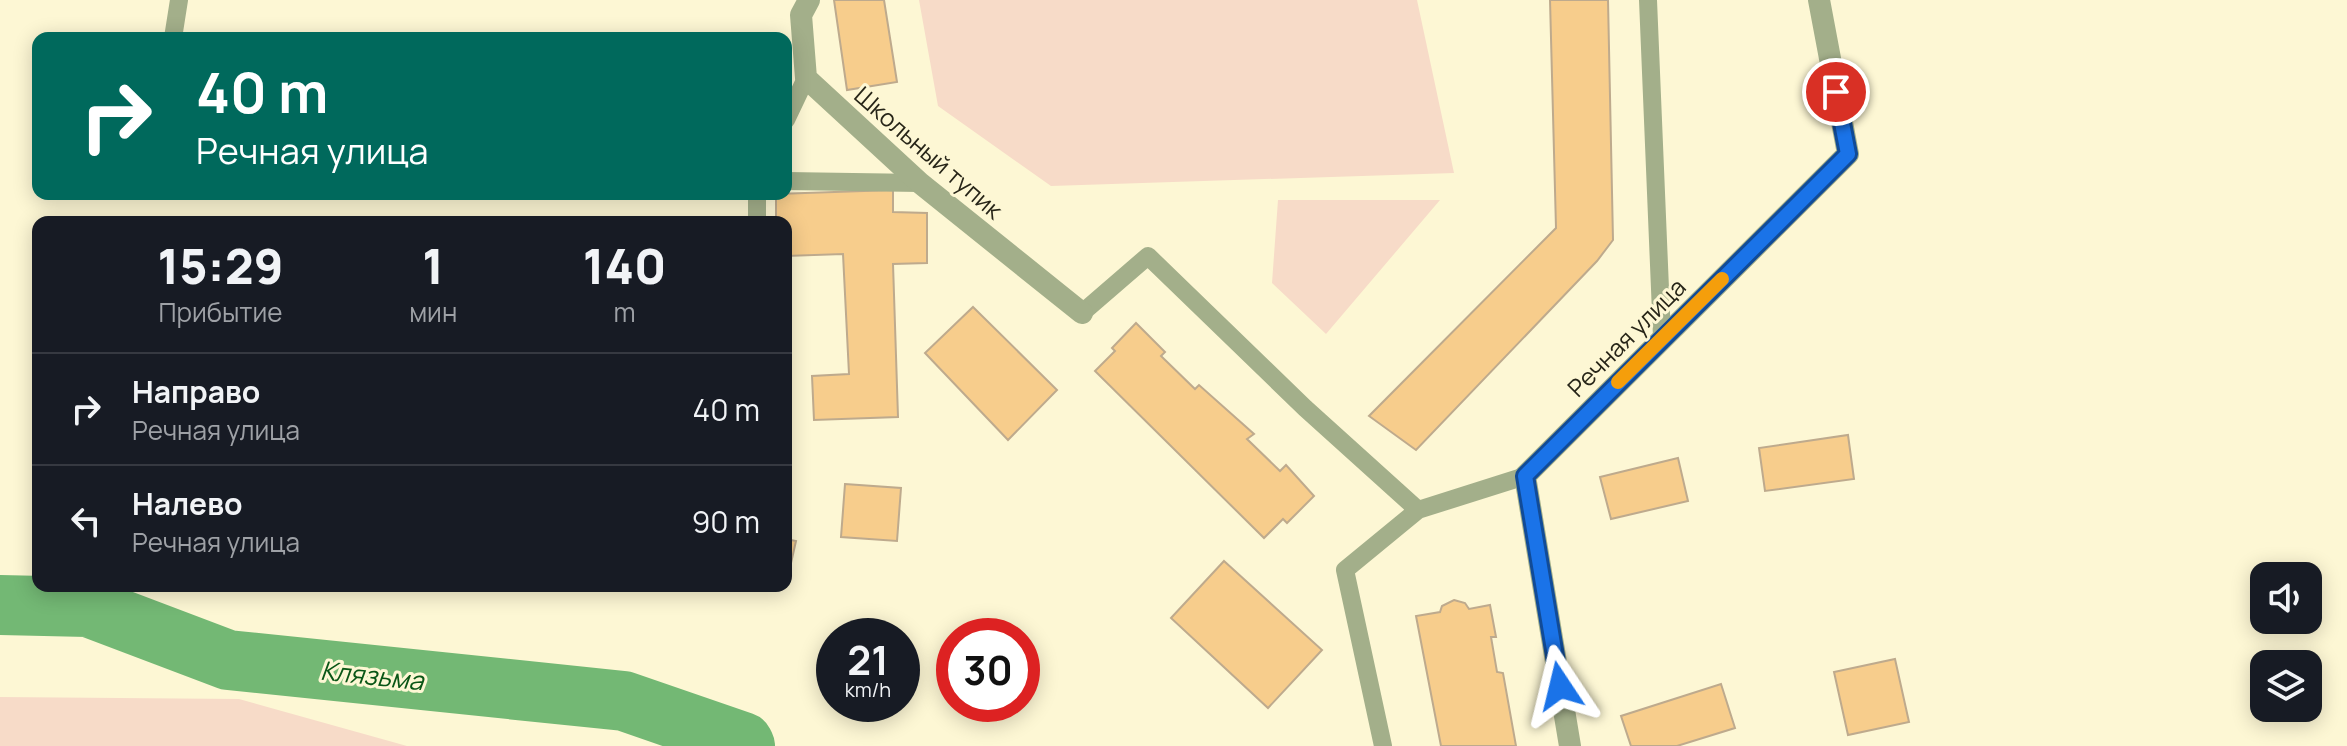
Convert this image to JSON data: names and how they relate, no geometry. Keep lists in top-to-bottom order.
{
  "streets": {
    "street": ["Школьный тупик", "Речная улица"]
  },
  "water": ["Клязьма"],
  "page": {
    "turn": ["40 m", "Речная улица"],
    "eta": [
      "15:29",
      "Прибытие",
      "1",
      "мин",
      "140",
      "m"
    ],
    "list": [
      {
        "name": "Направо",
        "note": "Речная улица",
        "value": "40 m"
      },
      {
        "name": "Налево",
        "note": "Речная улица",
        "value": "90 m"
      }
    ],
    "speed": "21 km/h",
    "limit": "30"
  }
}
